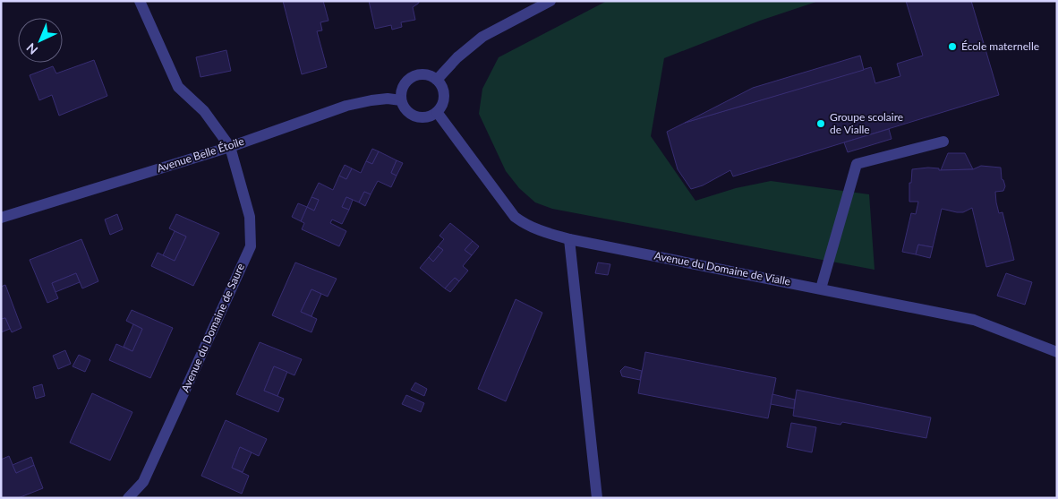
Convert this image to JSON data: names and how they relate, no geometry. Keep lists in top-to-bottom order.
{
  "streets": {
    "street": ["Avenue Belle Étoile", "Avenue du Domaine de Vialle", "Avenue du Domaine de Saure"]
  },
  "crossings": [
    ["Avenue Belle Étoile", "Avenue du Domaine de Vialle"],
    ["Avenue Belle Étoile", "Avenue du Domaine de Saure"]
  ],
  "places": ["École maternelle", "Groupe scolaire de Vialle"],
  "north": "bottom left"
}
